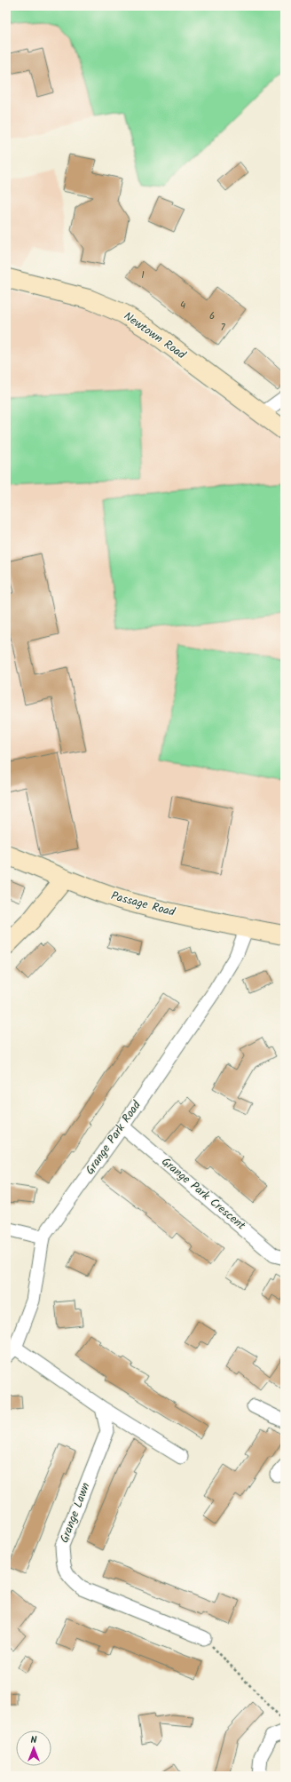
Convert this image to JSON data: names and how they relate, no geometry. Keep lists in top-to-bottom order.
{
  "streets": {
    "main road": ["Newtown Road", "Passage Road"],
    "street": ["Grange Park Road", "Grange Park Crescent", "Grange Lawn"]
  },
  "crossings": [
    ["Passage Road", "Grange Park Road"],
    ["Grange Park Road", "Grange Park Crescent"]
  ],
  "house_numbers": [
    "1",
    "4",
    "6",
    "7"
  ],
  "north": "top"
}
